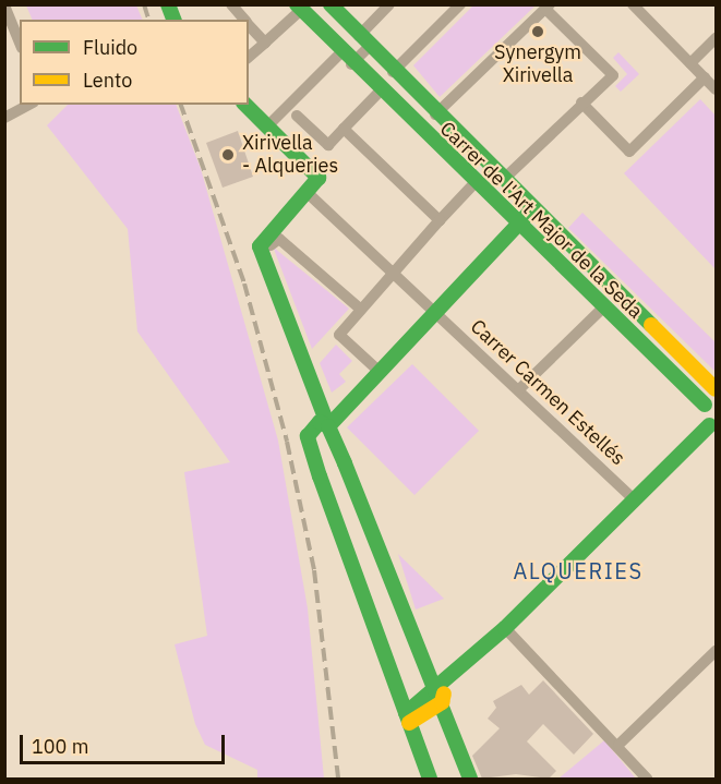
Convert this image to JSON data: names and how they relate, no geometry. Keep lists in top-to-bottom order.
{
  "streets": {
    "street": ["Carrer de l'Art Major de la Seda", "Carrer Carmen Estellés"]
  },
  "districts": ["ALQUERIES"],
  "places": ["Synergym Xirivella", "Xirivella - Alqueries"],
  "legend": ["Fluido", "Lento"],
  "scale_bar": "100 m"
}
